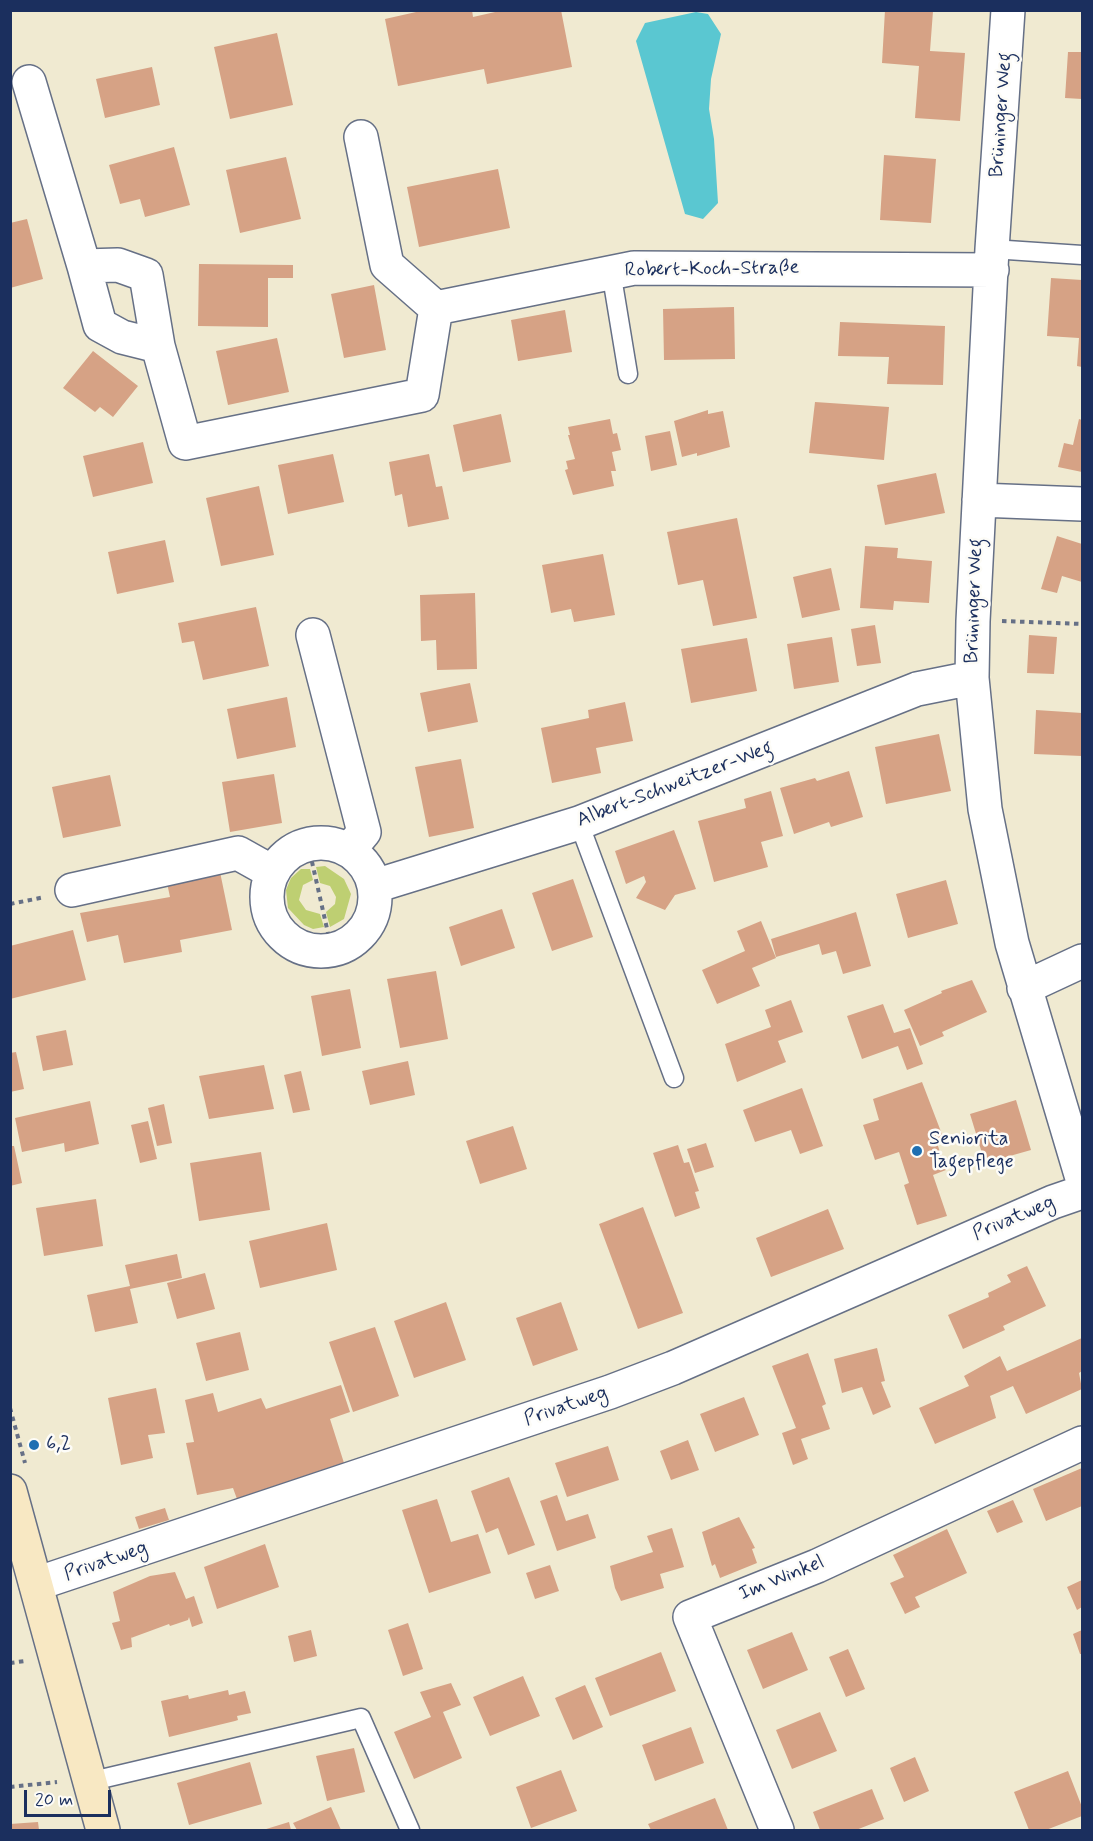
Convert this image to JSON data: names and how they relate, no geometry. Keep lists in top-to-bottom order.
{
  "streets": {
    "street": [
      "Brüninger Weg",
      "Robert-Koch-Straße",
      "Albert-Schweitzer-Weg",
      "Privatweg",
      "Im Winkel"
    ]
  },
  "crossings": [
    ["Brüninger Weg", "Robert-Koch-Straße"],
    ["Brüninger Weg", "Albert-Schweitzer-Weg"]
  ],
  "places": ["Seniorita Tagepflege", "6,2"],
  "scale_bar": "20 m"
}
